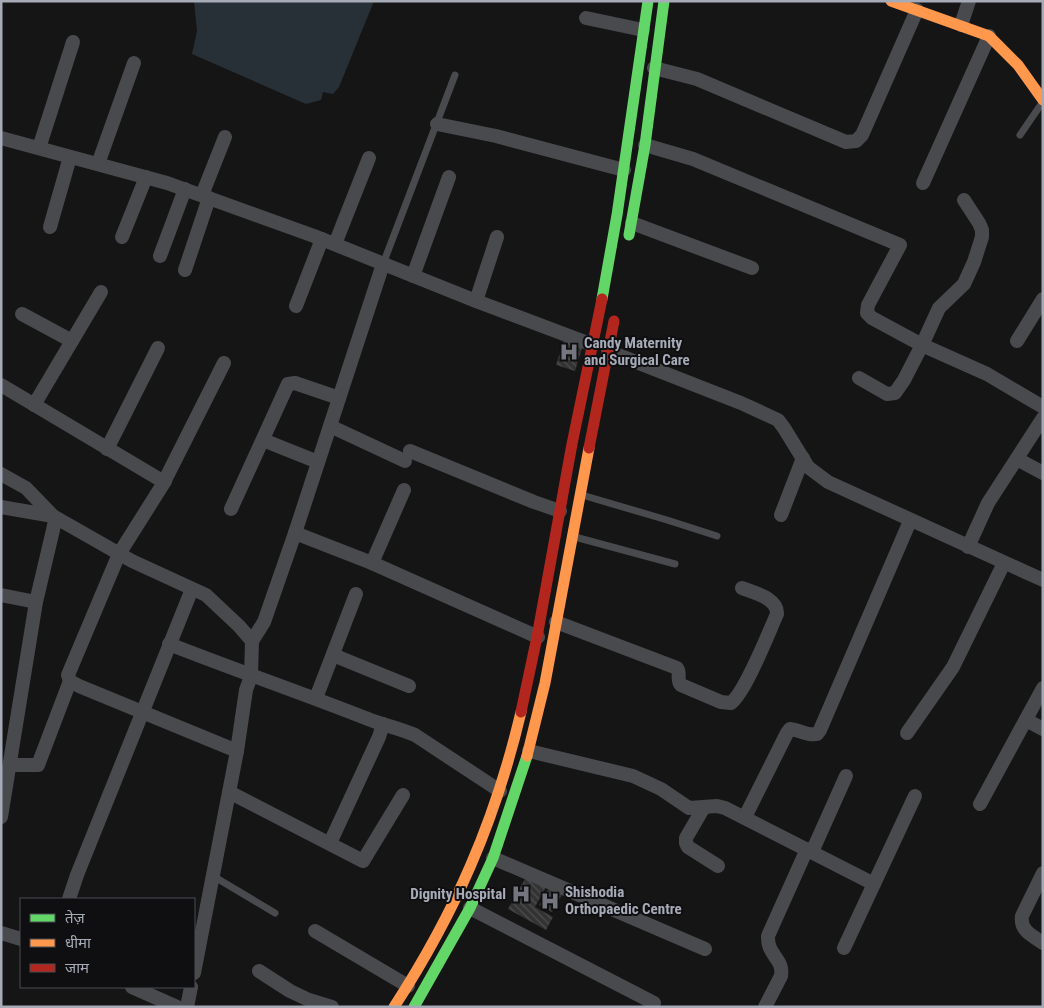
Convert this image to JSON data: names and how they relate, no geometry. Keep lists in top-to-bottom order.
{
  "places": {
    "hospital": ["Candy Maternity and Surgical Care", "Dignity Hospital", "Shishodia Orthopaedic Centre"]
  },
  "legend": ["तेज़", "धीमा", "जाम"]
}
